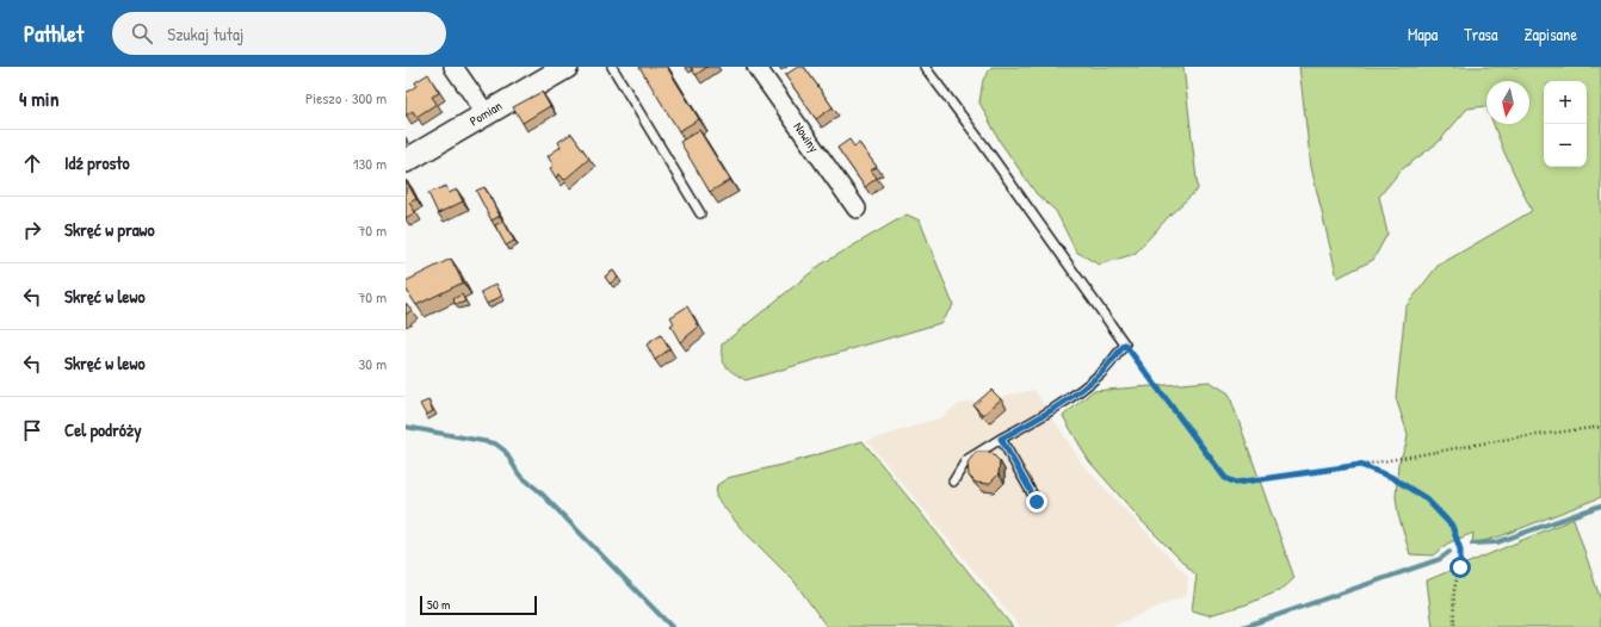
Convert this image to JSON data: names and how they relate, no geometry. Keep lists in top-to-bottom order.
{
  "streets": {
    "street": ["Pomian", "Nowiny"]
  },
  "scale_bar": "50 m",
  "north": "bottom",
  "page": {
    "header": "Pathlet",
    "search": "Szukaj tutaj",
    "nav": ["Mapa", "Trasa", "Zapisane"],
    "heading": ["4 min", "Pieszo · 300 m"],
    "map_buttons": ["+", "−"],
    "list": [
      ["Idź prosto", "130 m"],
      ["Skręć w prawo", "70 m"],
      ["Skręć w lewo", "70 m"],
      ["Skręć w lewo", "30 m"],
      "Cel podróży"
    ],
    "scale": "50 m"
  }
}
